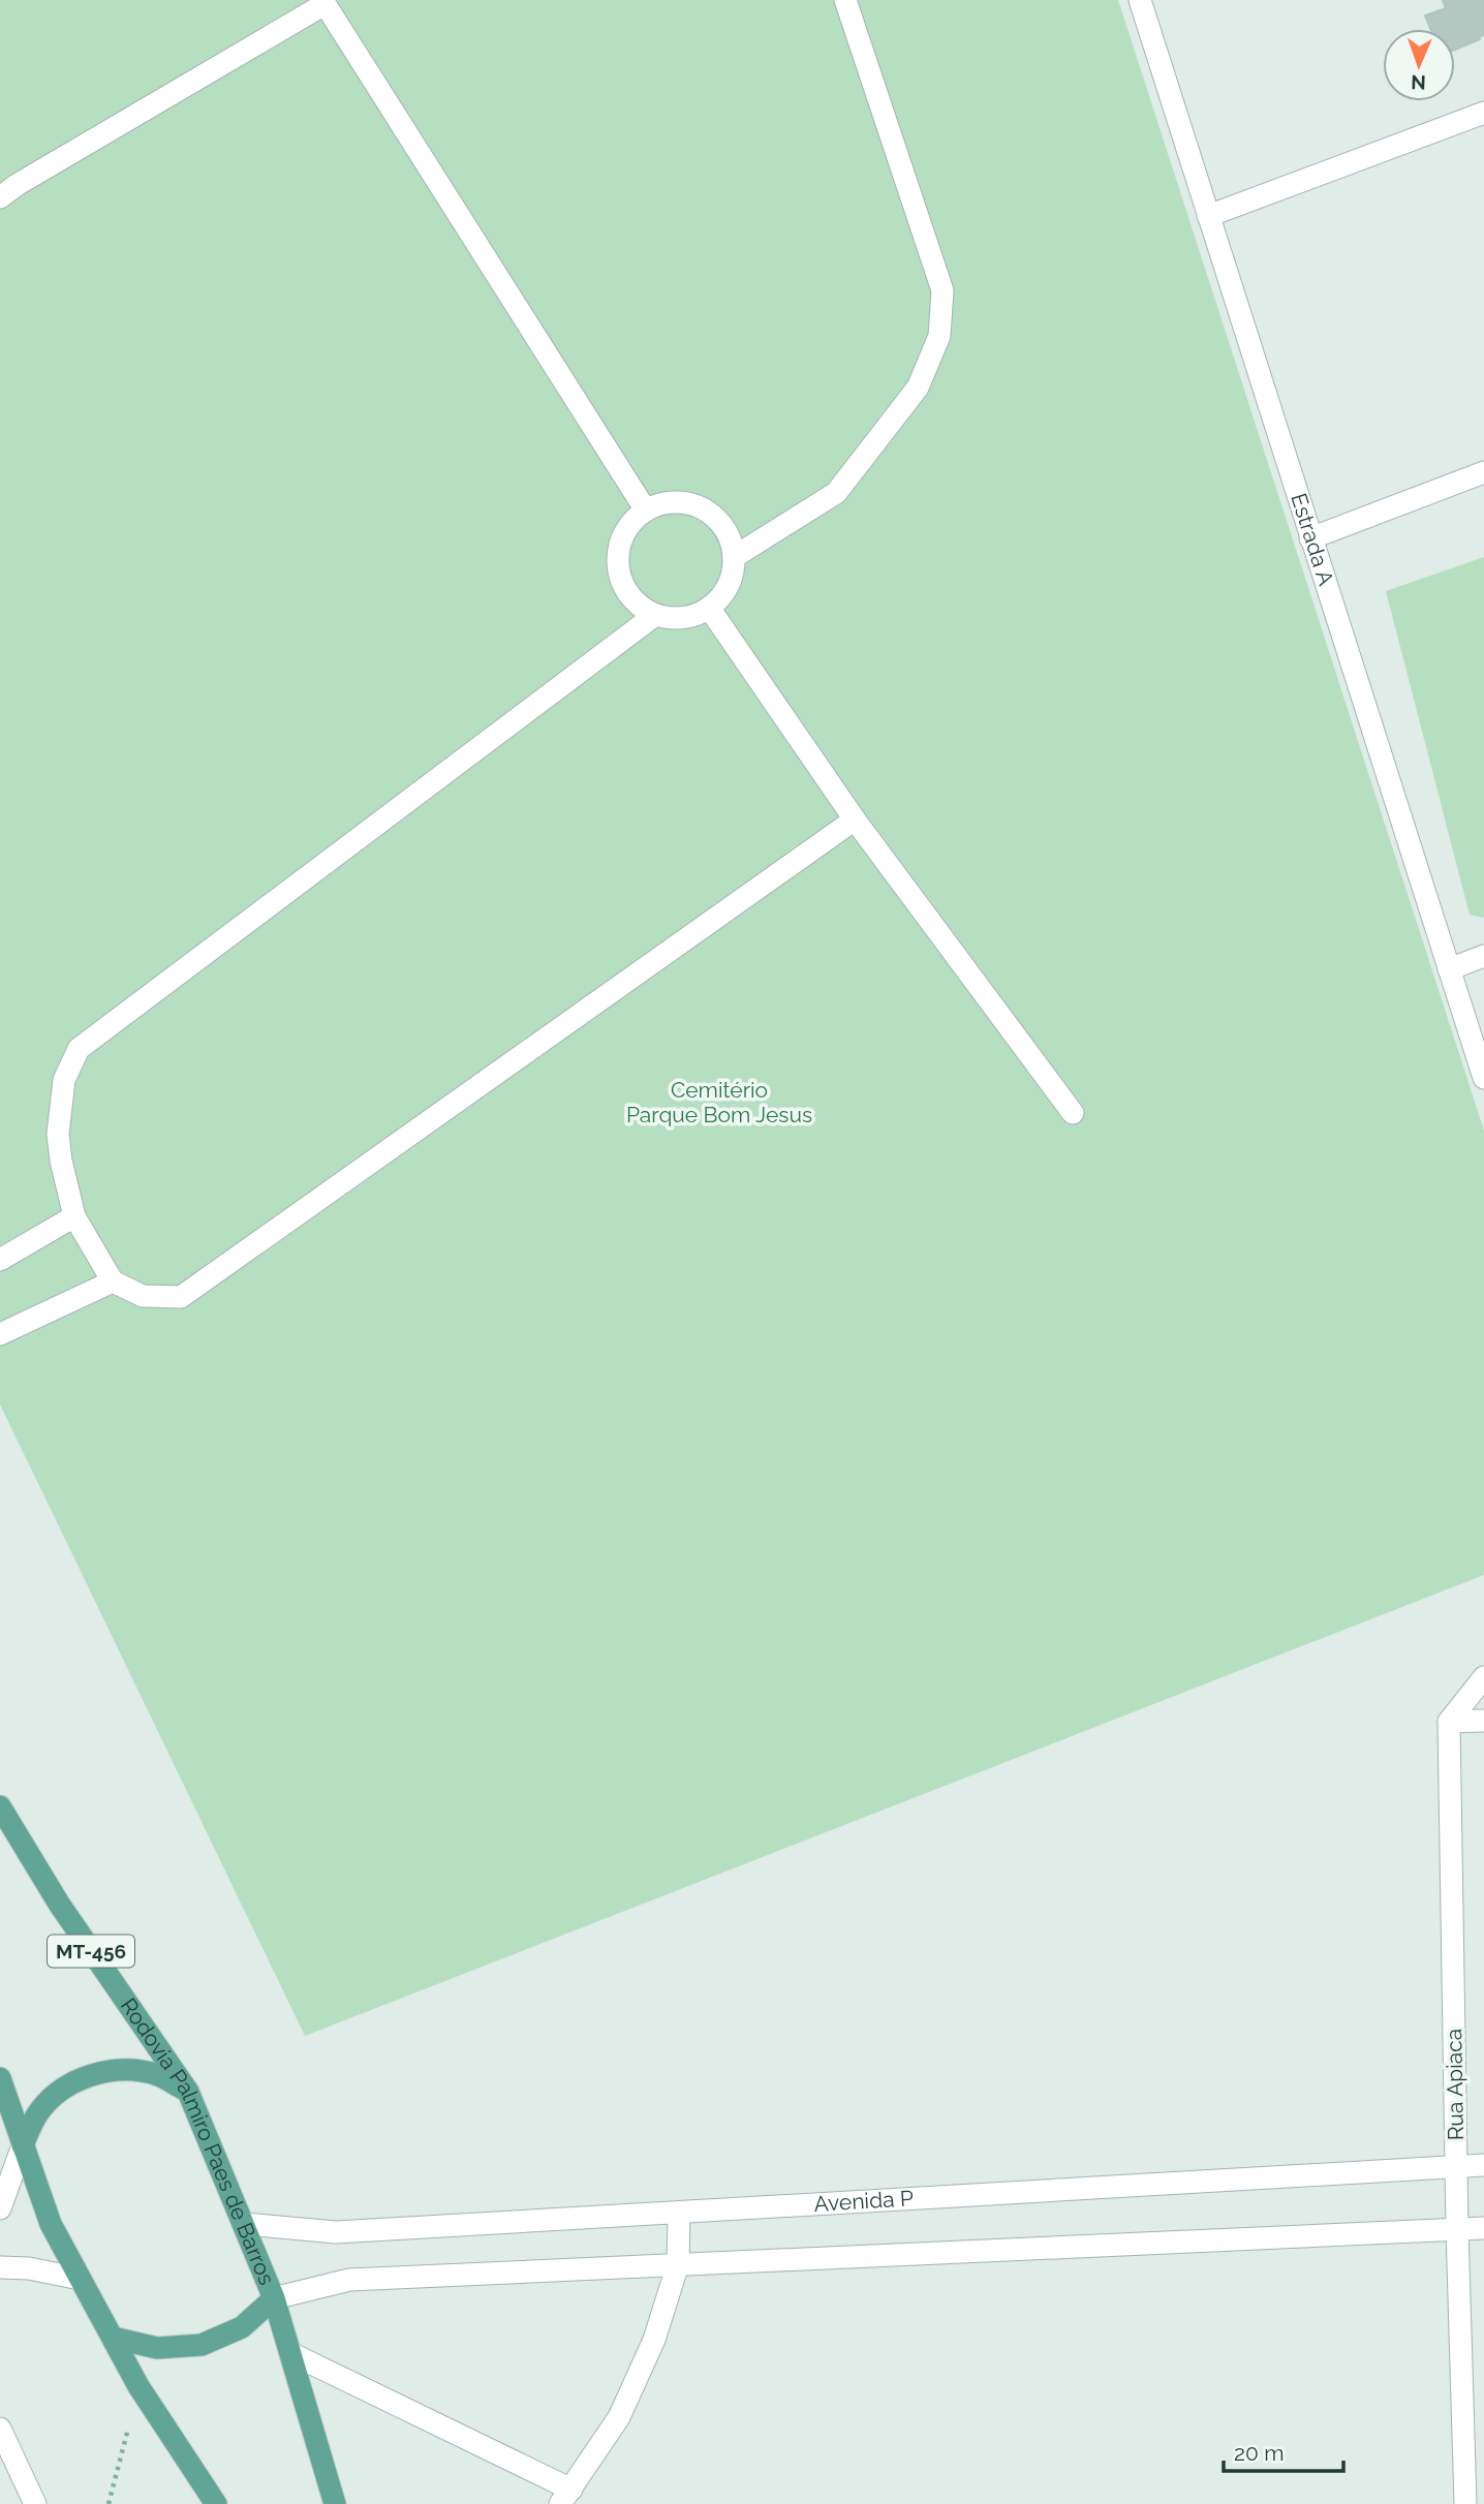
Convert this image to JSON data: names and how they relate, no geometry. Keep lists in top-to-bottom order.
{
  "streets": {
    "main road": ["MT-456", "Rodovia Palmiro Paes de Barros"],
    "street": ["Estrada A", "Rua Apiaca", "Avenida P"]
  },
  "crossings": [
    ["Rua Apiaca", "Avenida P"],
    ["Rodovia Palmiro Paes de Barros", "Avenida P"]
  ],
  "parks": ["Cemitério Parque Bom Jesus"],
  "scale_bar": "20 m",
  "north": "bottom"
}
